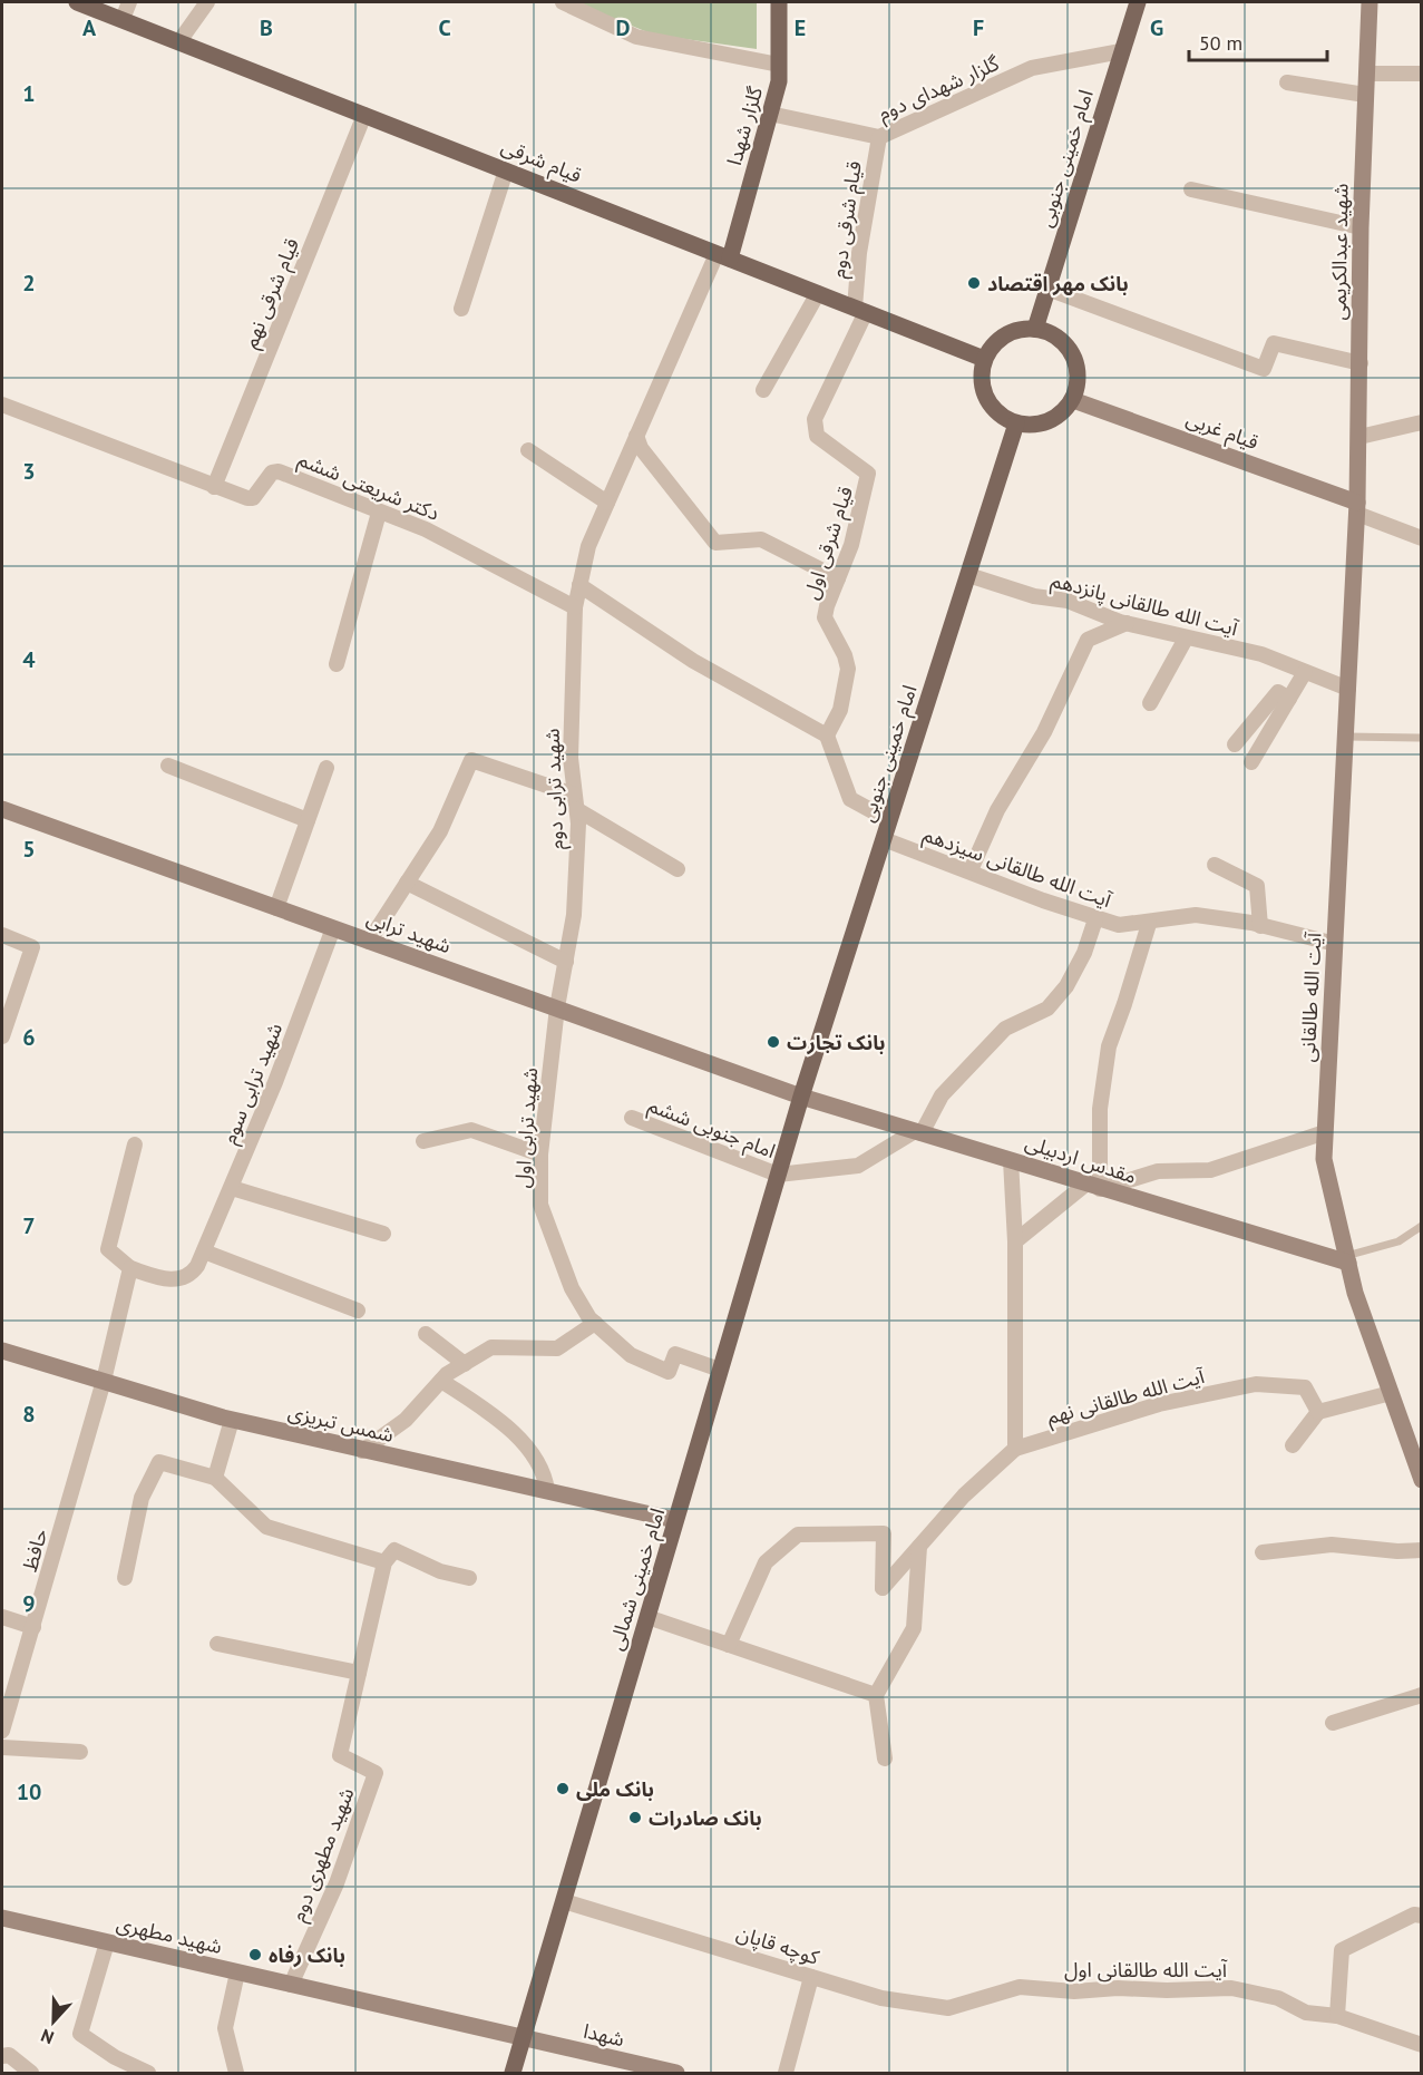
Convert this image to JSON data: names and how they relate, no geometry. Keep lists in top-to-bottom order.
{
  "streets": {
    "main road": [
      "گلزار شهدا",
      "امام خمینی جنوبی",
      "قیام شرقی",
      "امام خمینی شمالی"
    ],
    "street": [
      "گلزار شهدای دوم",
      "قیام شرقی دوم",
      "شهید عبدالکریمی",
      "قیام شرقی نهم",
      "قیام غربی",
      "دکتر شریعتی ششم",
      "قیام شرقی اول",
      "آیت الله طالقانی پانزدهم",
      "شهید ترابی دوم",
      "آیت الله طالقانی سیزدهم",
      "شهید ترابی",
      "آیت الله طالقانی",
      "شهید ترابی سوم",
      "شهید ترابی اول",
      "امام جنوبی ششم",
      "مقدس اردبیلی",
      "آیت الله طالقانی نهم",
      "شمس تبریزی",
      "حافظ",
      "شهید مطهری دوم",
      "شهید مطهری",
      "کوچه قاپان",
      "آیت الله طالقانی اول",
      "شهدا"
    ]
  },
  "crossings": [
    ["گلزار شهدای دوم", "گلزار شهدا"],
    ["گلزار شهدای دوم", "امام خمینی جنوبی"],
    ["گلزار شهدای دوم", "قیام شرقی دوم"],
    ["گلزار شهدا", "قیام شرقی"],
    ["گلزار شهدا", "شهید ترابی دوم"],
    ["امام خمینی جنوبی", "قیام شرقی"],
    ["امام خمینی جنوبی", "قیام غربی"],
    ["امام خمینی جنوبی", "آیت الله طالقانی پانزدهم"],
    ["امام خمینی جنوبی", "آیت الله طالقانی سیزدهم"],
    ["امام خمینی جنوبی", "شهید ترابی"],
    ["امام خمینی جنوبی", "مقدس اردبیلی"],
    ["امام خمینی جنوبی", "امام خمینی شمالی"],
    ["قیام شرقی", "قیام شرقی دوم"],
    ["قیام شرقی", "قیام شرقی نهم"],
    ["قیام شرقی", "قیام غربی"],
    ["قیام شرقی", "قیام شرقی اول"],
    ["قیام شرقی", "شهید ترابی دوم"],
    ["قیام شرقی دوم", "قیام شرقی اول"],
    ["شهید عبدالکریمی", "قیام غربی"],
    ["شهید عبدالکریمی", "آیت الله طالقانی"],
    ["قیام شرقی نهم", "دکتر شریعتی ششم"],
    ["قیام غربی", "آیت الله طالقانی"],
    ["دکتر شریعتی ششم", "شهید ترابی دوم"],
    ["آیت الله طالقانی پانزدهم", "آیت الله طالقانی"],
    ["شهید ترابی دوم", "شهید ترابی"],
    ["شهید ترابی دوم", "شهید ترابی اول"],
    ["آیت الله طالقانی سیزدهم", "آیت الله طالقانی"],
    ["شهید ترابی", "شهید ترابی سوم"],
    ["شهید ترابی", "شهید ترابی اول"],
    ["شهید ترابی", "مقدس اردبیلی"],
    ["شهید ترابی", "امام خمینی شمالی"],
    ["آیت الله طالقانی", "مقدس اردبیلی"],
    ["شهید ترابی سوم", "حافظ"],
    ["شهید ترابی اول", "امام خمینی شمالی"],
    ["امام جنوبی ششم", "امام خمینی شمالی"],
    ["مقدس اردبیلی", "امام خمینی شمالی"],
    ["شمس تبریزی", "حافظ"],
    ["شمس تبریزی", "امام خمینی شمالی"],
    ["امام خمینی شمالی", "شهید مطهری"],
    ["امام خمینی شمالی", "کوچه قاپان"],
    ["امام خمینی شمالی", "شهدا"],
    ["شهید مطهری دوم", "شهید مطهری"],
    ["شهید مطهری", "شهدا"],
    ["کوچه قاپان", "آیت الله طالقانی اول"]
  ],
  "places": [
    "بانک مهر اقتصاد",
    "بانک تجارت",
    "بانک ملی",
    "بانک صادرات",
    "بانک رفاه"
  ],
  "scale_bar": "50 m",
  "north": "bottom",
  "grid": {
    "columns": [
      "A",
      "B",
      "C",
      "D",
      "E",
      "F",
      "G"
    ],
    "rows": [
      "1",
      "2",
      "3",
      "4",
      "5",
      "6",
      "7",
      "8",
      "9",
      "10"
    ]
  }
}
